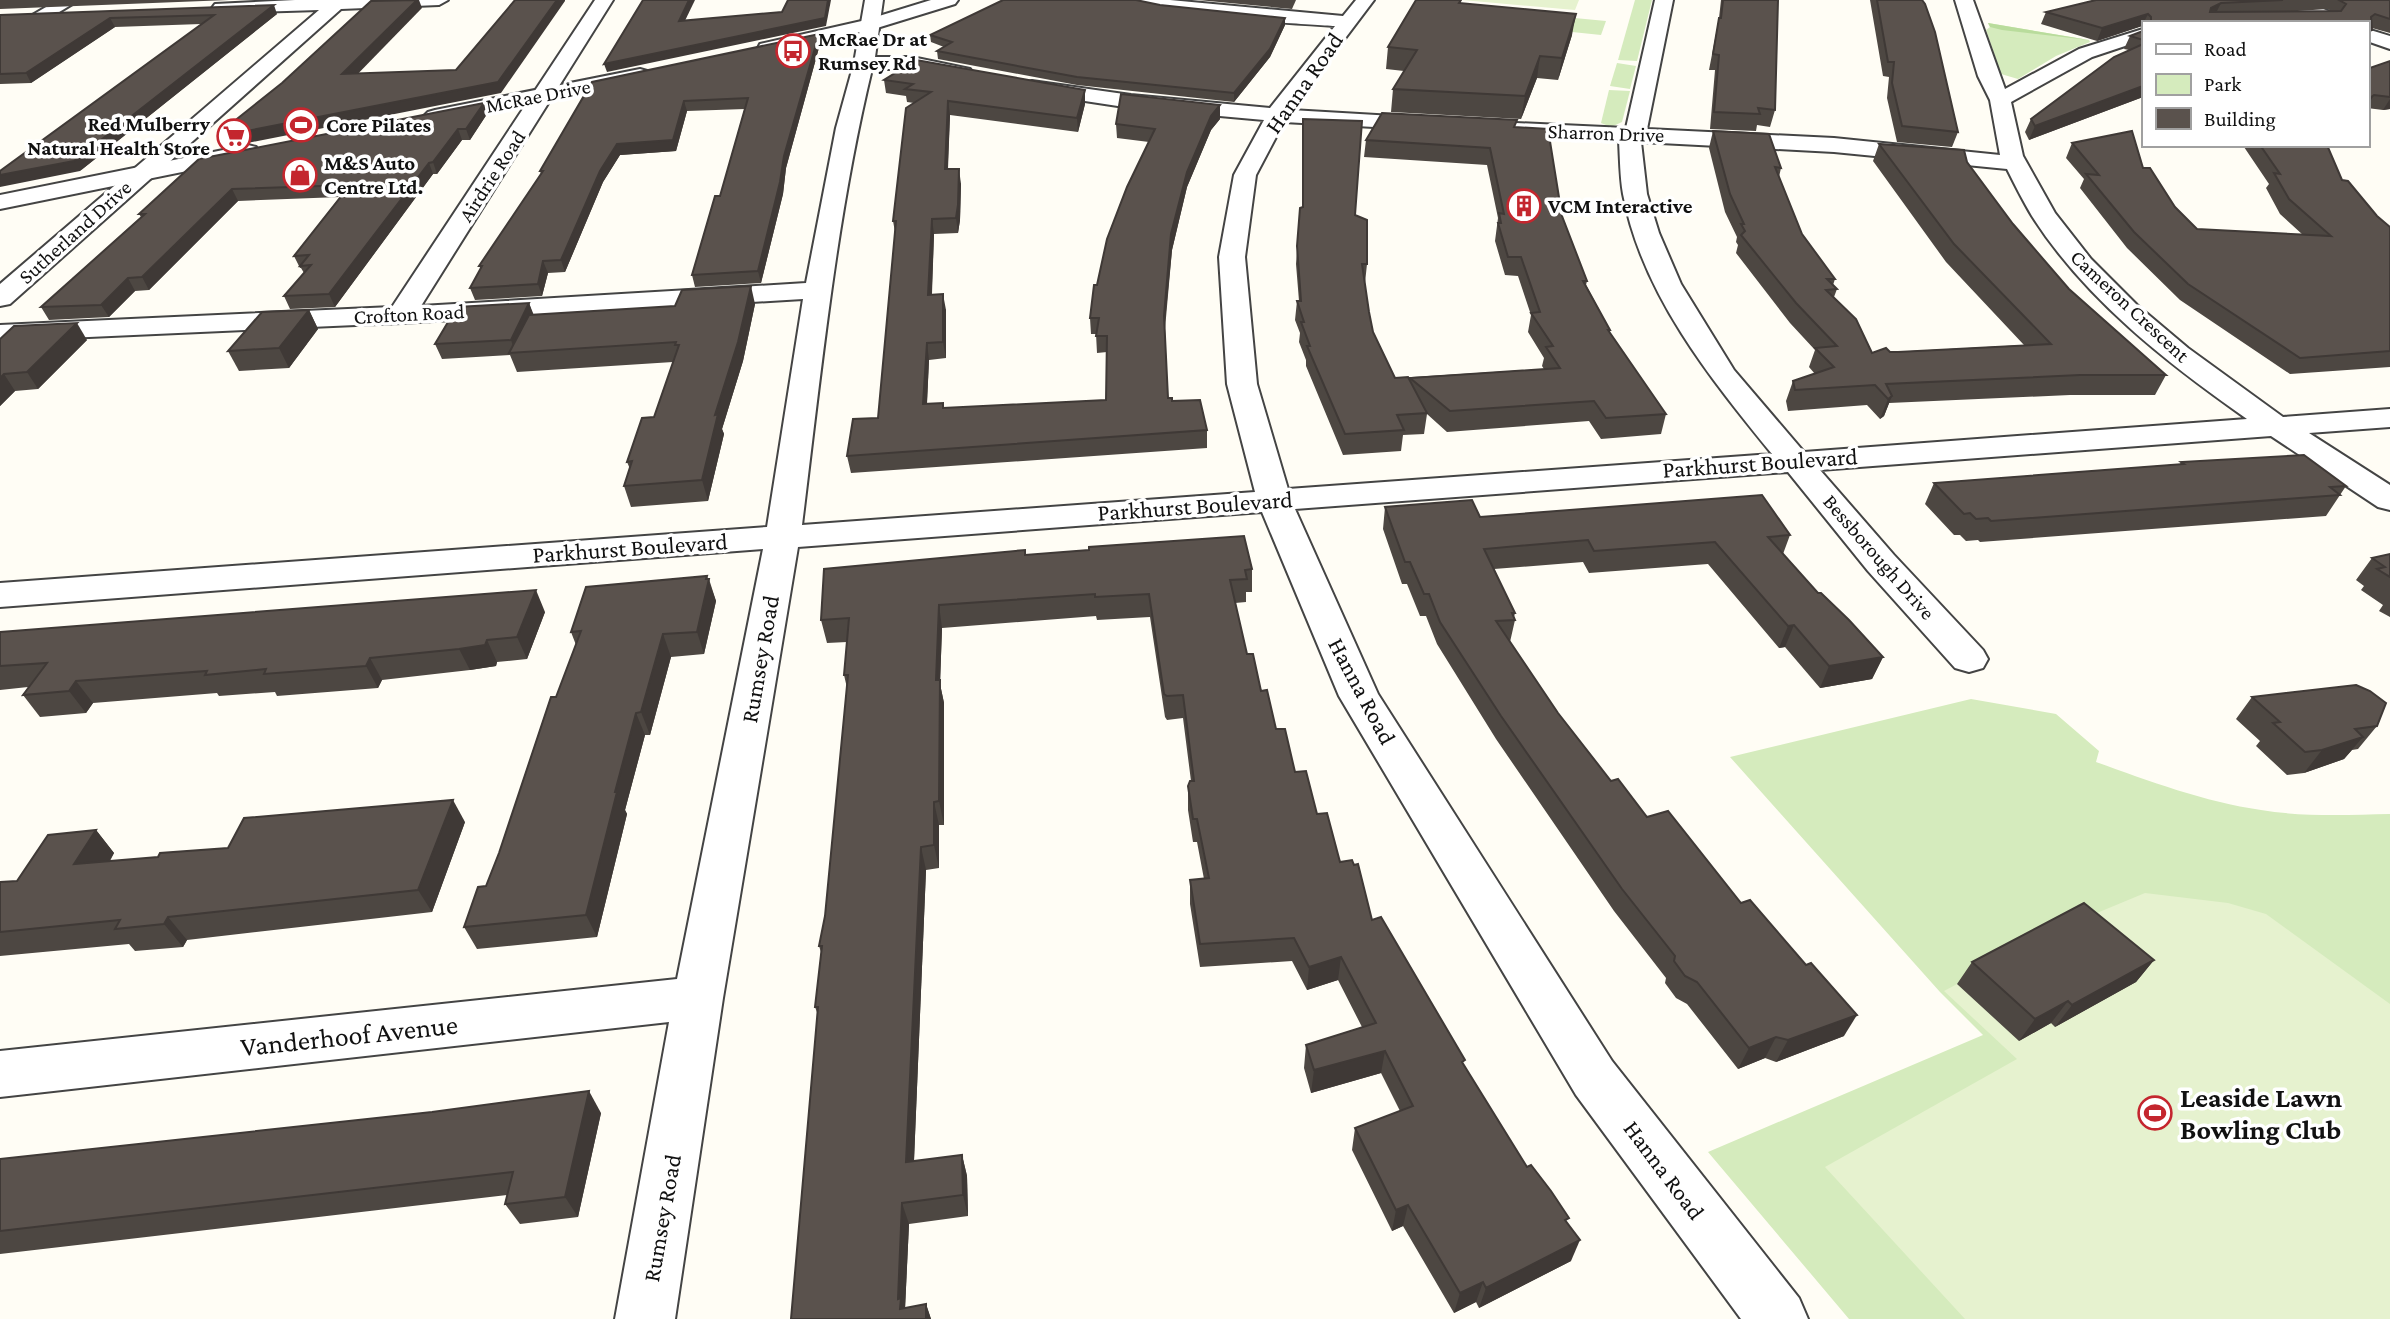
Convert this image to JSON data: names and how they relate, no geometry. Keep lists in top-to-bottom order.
{
  "streets": {
    "street": [
      "Hanna Road",
      "McRae Drive",
      "Sharron Drive",
      "Airdrie Road",
      "Sutherland Drive",
      "Cameron Crescent",
      "Crofton Road",
      "Parkhurst Boulevard",
      "Bessborough Drive",
      "Rumsey Road",
      "Vanderhoof Avenue"
    ]
  },
  "crossings": [
    ["Hanna Road", "Parkhurst Boulevard"],
    ["McRae Drive", "Airdrie Road"],
    ["Sharron Drive", "Cameron Crescent"],
    ["Sharron Drive", "Bessborough Drive"],
    ["Airdrie Road", "Crofton Road"],
    ["Cameron Crescent", "Parkhurst Boulevard"],
    ["Crofton Road", "Rumsey Road"],
    ["Parkhurst Boulevard", "Bessborough Drive"],
    ["Parkhurst Boulevard", "Rumsey Road"],
    ["Rumsey Road", "Vanderhoof Avenue"]
  ],
  "places": {
    "bus stop": ["McRae Dr at Rumsey Rd"],
    "sports": ["Core Pilates", "Leaside Lawn Bowling Club"],
    "supermarket": ["Red Mulberry Natural Health Store"],
    "shop": ["M&S Auto Centre Ltd."],
    "building": ["VCM Interactive"]
  },
  "legend": ["Road", "Park", "Building"]
}
